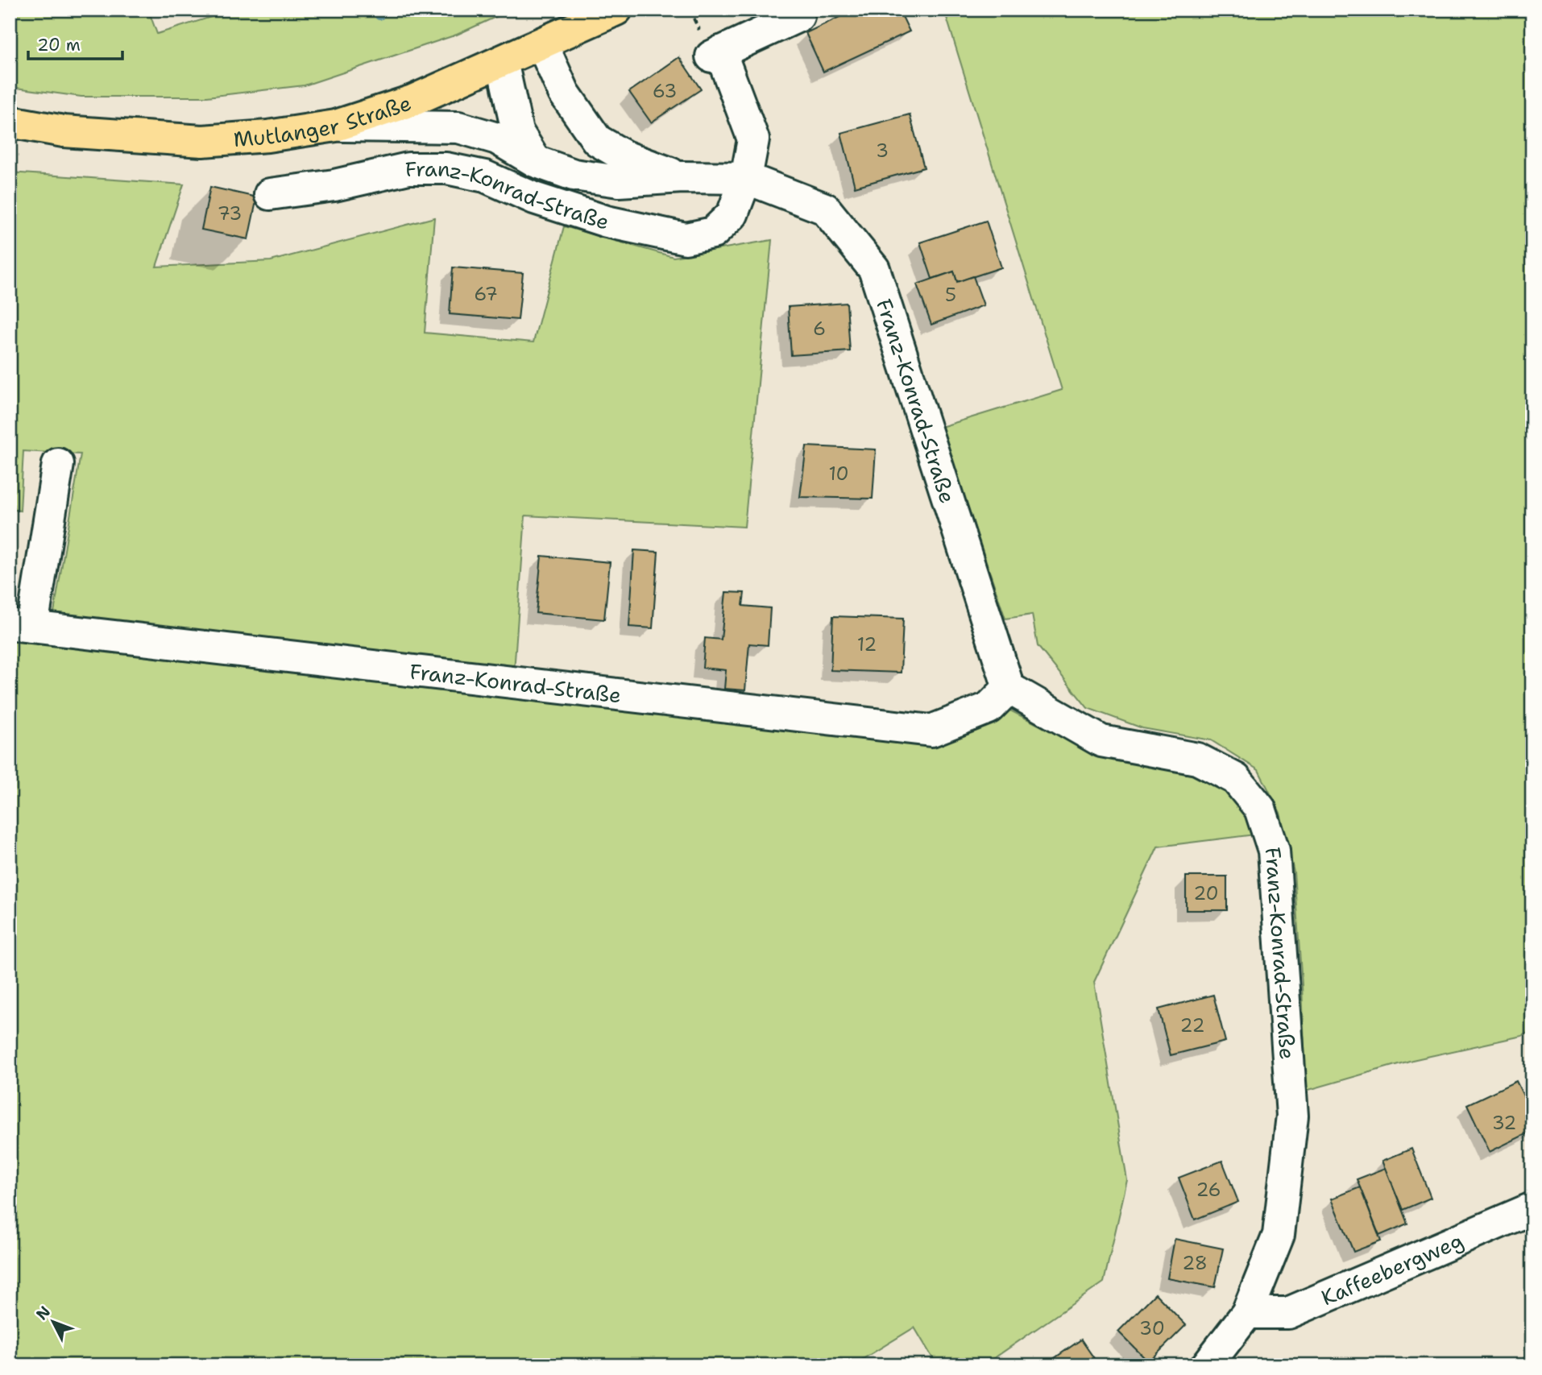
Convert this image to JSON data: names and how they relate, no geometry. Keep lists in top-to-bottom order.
{
  "streets": {
    "main road": ["Mutlanger Straße"],
    "street": ["Franz-Konrad-Straße", "Kaffeebergweg"]
  },
  "crossings": [
    ["Mutlanger Straße", "Franz-Konrad-Straße"],
    ["Franz-Konrad-Straße", "Kaffeebergweg"]
  ],
  "house_numbers": [
    "63",
    "3",
    "73",
    "67",
    "5",
    "6",
    "10",
    "12",
    "20",
    "22",
    "32",
    "26",
    "28",
    "30"
  ],
  "scale_bar": "20 m",
  "north": "top left"
}
